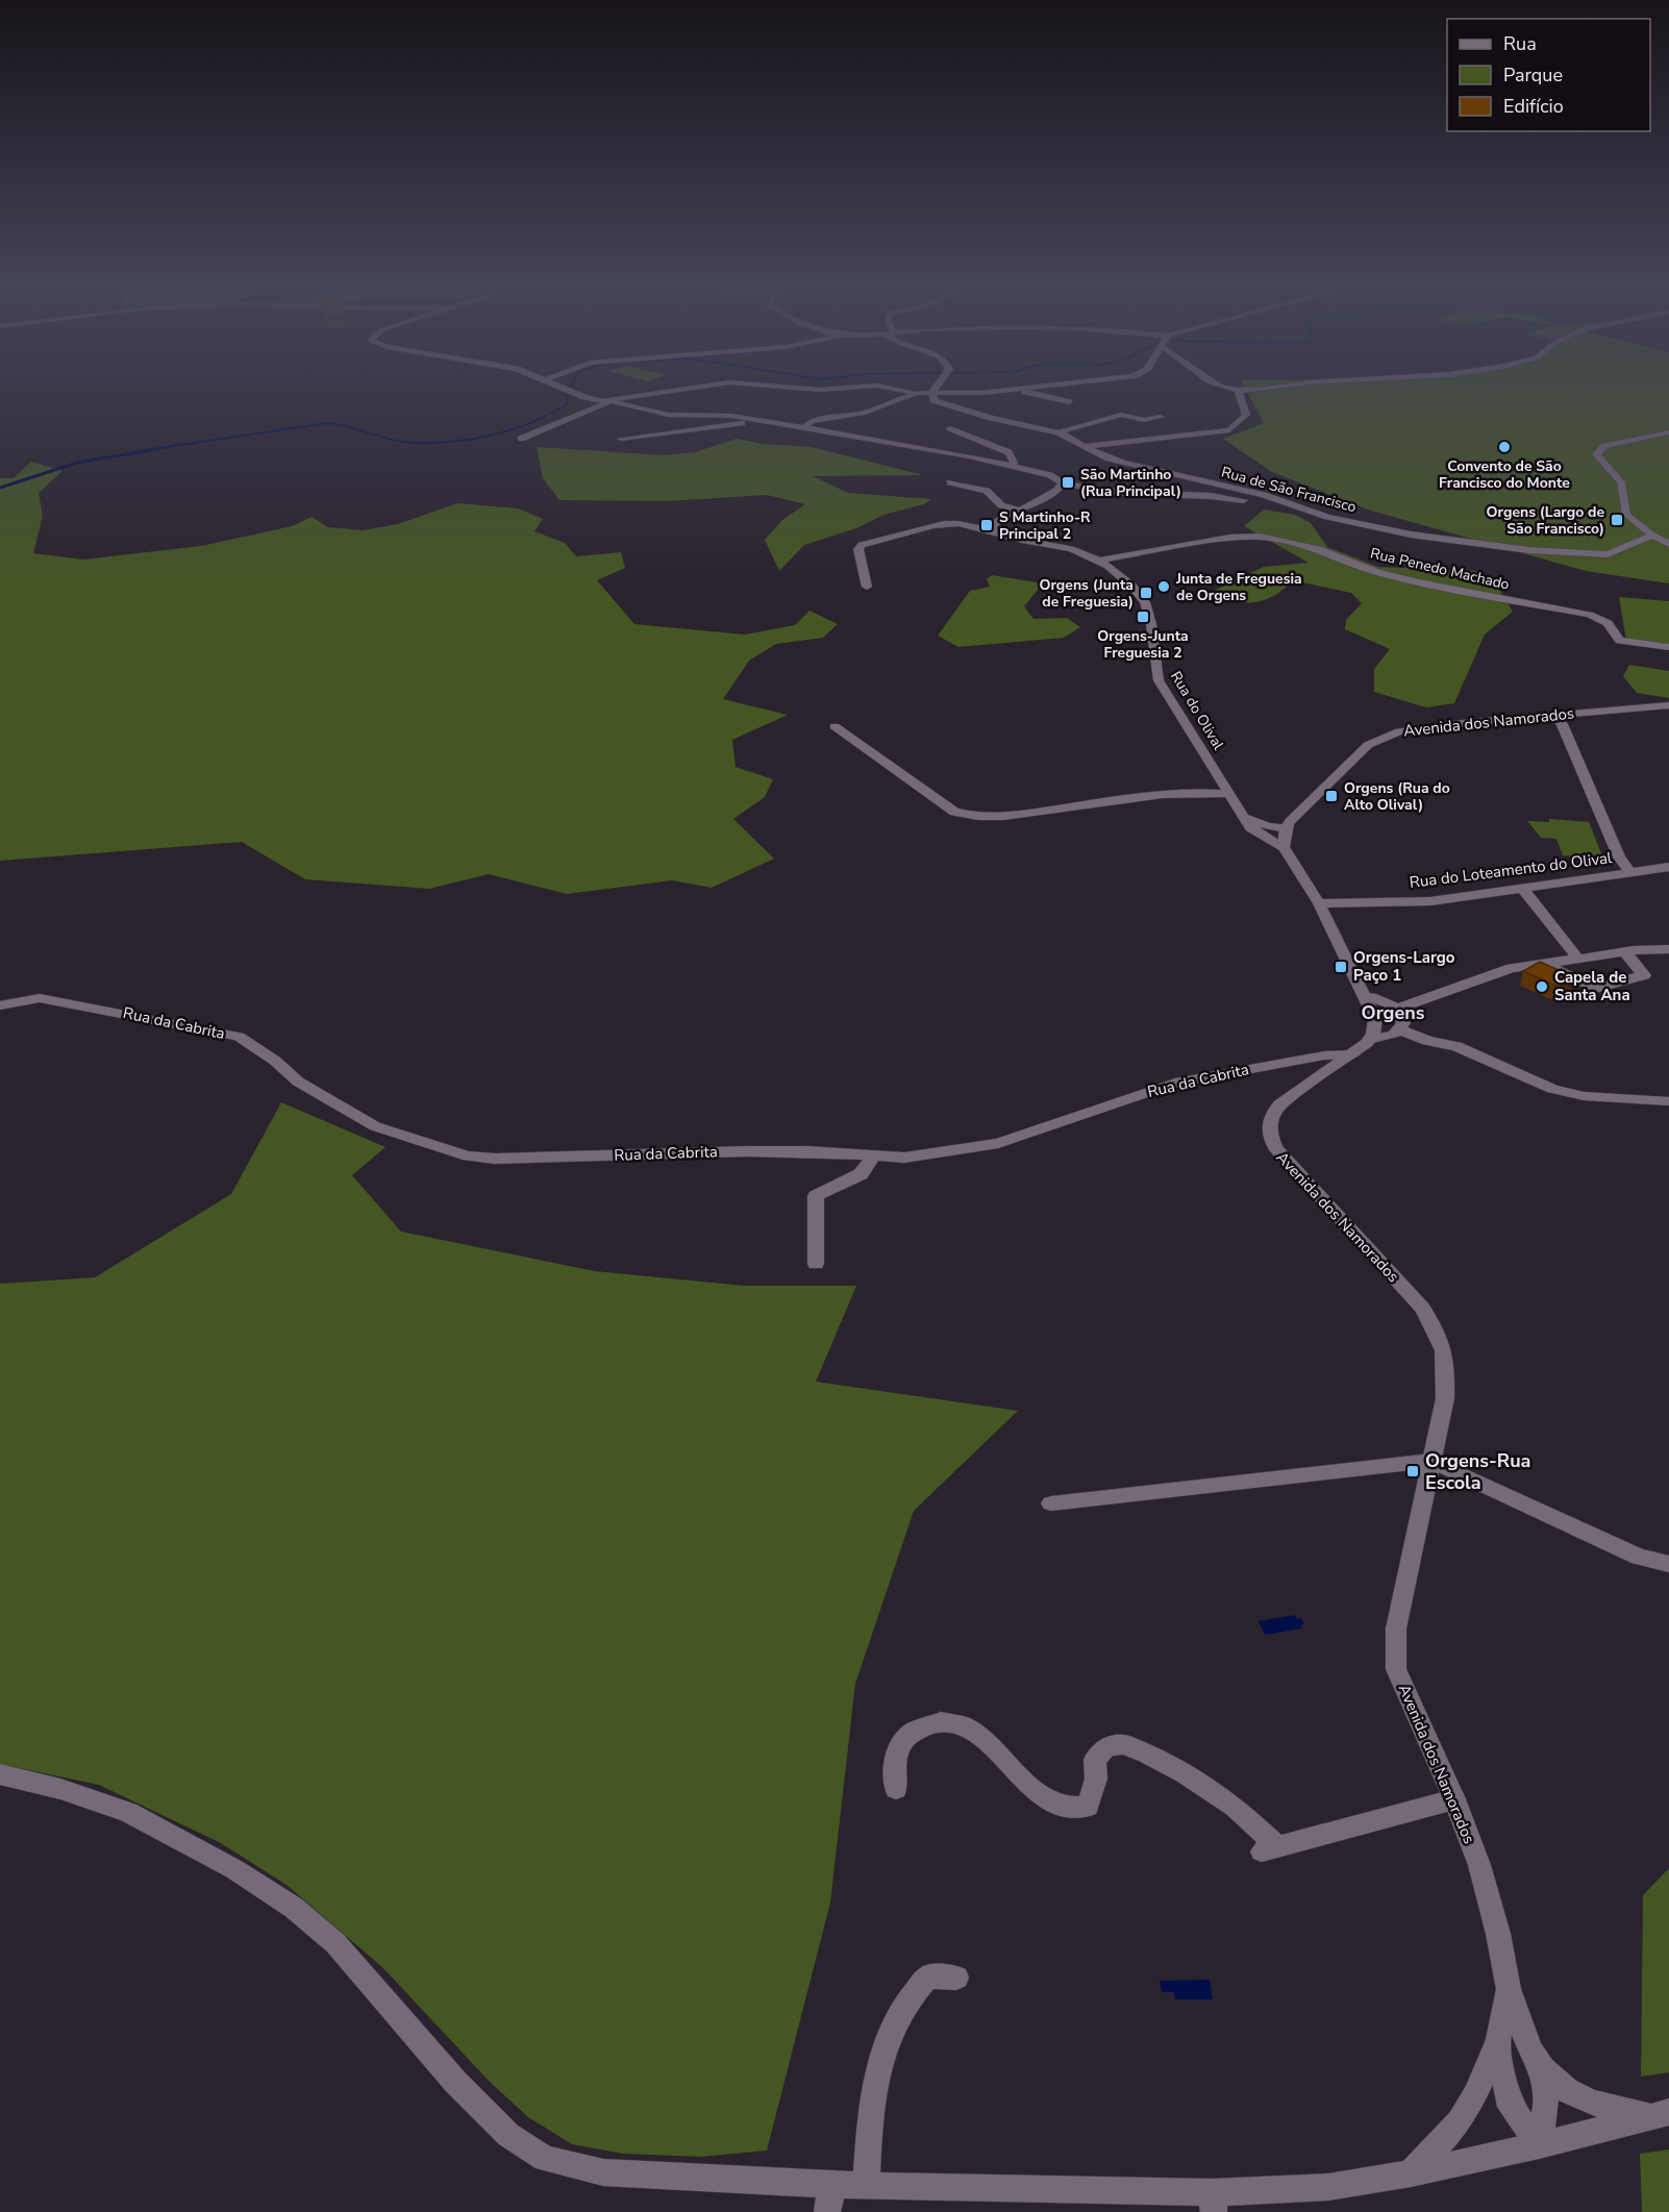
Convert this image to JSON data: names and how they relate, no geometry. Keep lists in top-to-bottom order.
{
  "streets": {
    "street": [
      "Rua de São Francisco",
      "Rua Penedo Machado",
      "Rua do Olival",
      "Avenida dos Namorados",
      "Rua do Loteamento do Olival",
      "Rua da Cabrita"
    ]
  },
  "crossings": [
    ["Rua Penedo Machado", "Rua do Olival"],
    ["Avenida dos Namorados", "Rua da Cabrita"]
  ],
  "districts": ["Orgens"],
  "places": {
    "other": ["Convento de São Francisco do Monte", "Junta de Freguesia de Orgens", "Capela de Santa Ana"],
    "transit": [
      "São Martinho (Rua Principal)",
      "Orgens (Largo de São Francisco)",
      "S Martinho-R Principal 2",
      "Orgens (Junta de Freguesia)",
      "Orgens-Junta Freguesia 2",
      "Orgens (Rua do Alto Olival)",
      "Orgens-Largo Paço 1",
      "Orgens-Rua Escola"
    ]
  },
  "legend": ["Rua", "Parque", "Edifício"]
}
